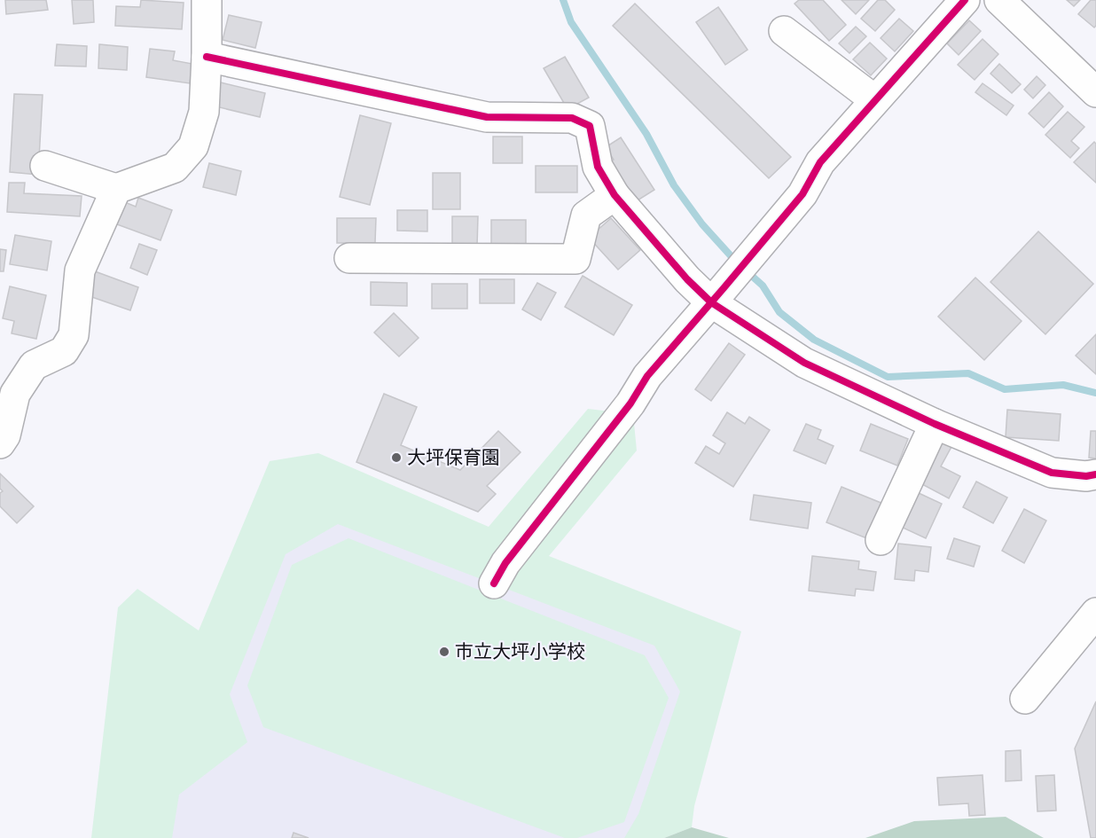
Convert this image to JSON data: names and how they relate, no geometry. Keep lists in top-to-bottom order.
{
  "places": ["大坪保育園", "市立大坪小学校"]
}
